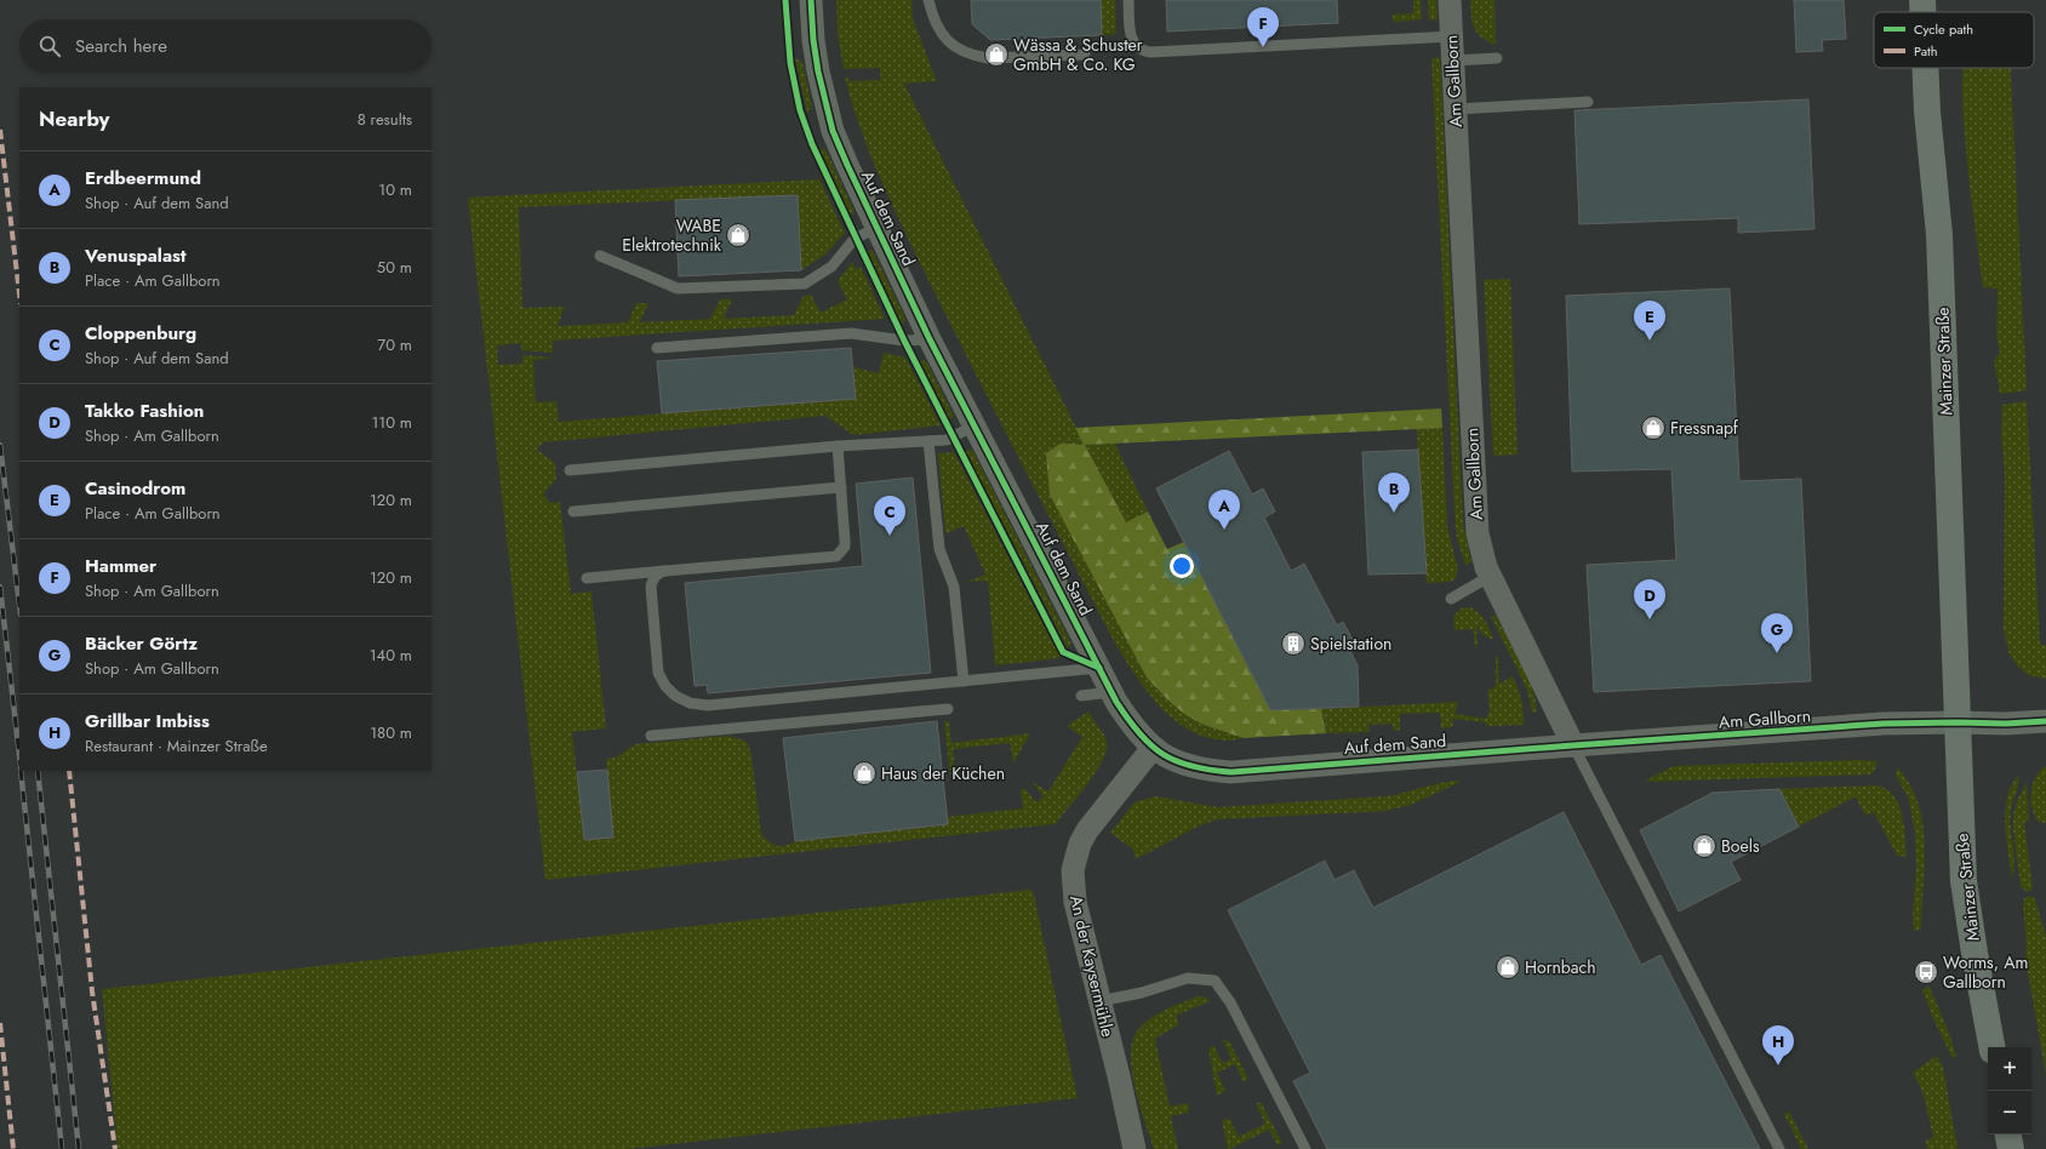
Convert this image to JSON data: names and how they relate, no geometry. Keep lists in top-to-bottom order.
{
  "streets": {
    "main road": ["Mainzer Straße"],
    "street": ["Am Gallborn", "Auf dem Sand", "An der Kaysermühle"]
  },
  "crossings": [
    ["Am Gallborn", "Auf dem Sand"],
    ["Am Gallborn", "Mainzer Straße"],
    ["Auf dem Sand", "An der Kaysermühle"]
  ],
  "places": {
    "shop": [
      "Wässa & Schuster GmbH & Co. KG",
      "WABE Elektrotechnik",
      "Fressnapf",
      "Haus der Küchen",
      "Boels",
      "Hornbach"
    ],
    "building": ["Spielstation"],
    "bus stop": ["Worms, Am Gallborn"]
  },
  "legend": ["Cycle path", "Path"],
  "page": {
    "pins": [
      "F",
      "E",
      "B",
      "A",
      "C",
      "D",
      "G",
      "H"
    ],
    "search": "Search here",
    "heading": ["Nearby", "8 results"],
    "list": [
      {
        "mark": "A",
        "name": "Erdbeermund",
        "note": "Shop · Auf dem Sand",
        "value": "10 m"
      },
      {
        "mark": "B",
        "name": "Venuspalast",
        "note": "Place · Am Gallborn",
        "value": "50 m"
      },
      {
        "mark": "C",
        "name": "Cloppenburg",
        "note": "Shop · Auf dem Sand",
        "value": "70 m"
      },
      {
        "mark": "D",
        "name": "Takko Fashion",
        "note": "Shop · Am Gallborn",
        "value": "110 m"
      },
      {
        "mark": "E",
        "name": "Casinodrom",
        "note": "Place · Am Gallborn",
        "value": "120 m"
      },
      {
        "mark": "F",
        "name": "Hammer",
        "note": "Shop · Am Gallborn",
        "value": "120 m"
      },
      {
        "mark": "G",
        "name": "Bäcker Görtz",
        "note": "Shop · Am Gallborn",
        "value": "140 m"
      },
      {
        "mark": "H",
        "name": "Grillbar Imbiss",
        "note": "Restaurant · Mainzer Straße",
        "value": "180 m"
      }
    ],
    "map_buttons": ["+", "−"]
  }
}
